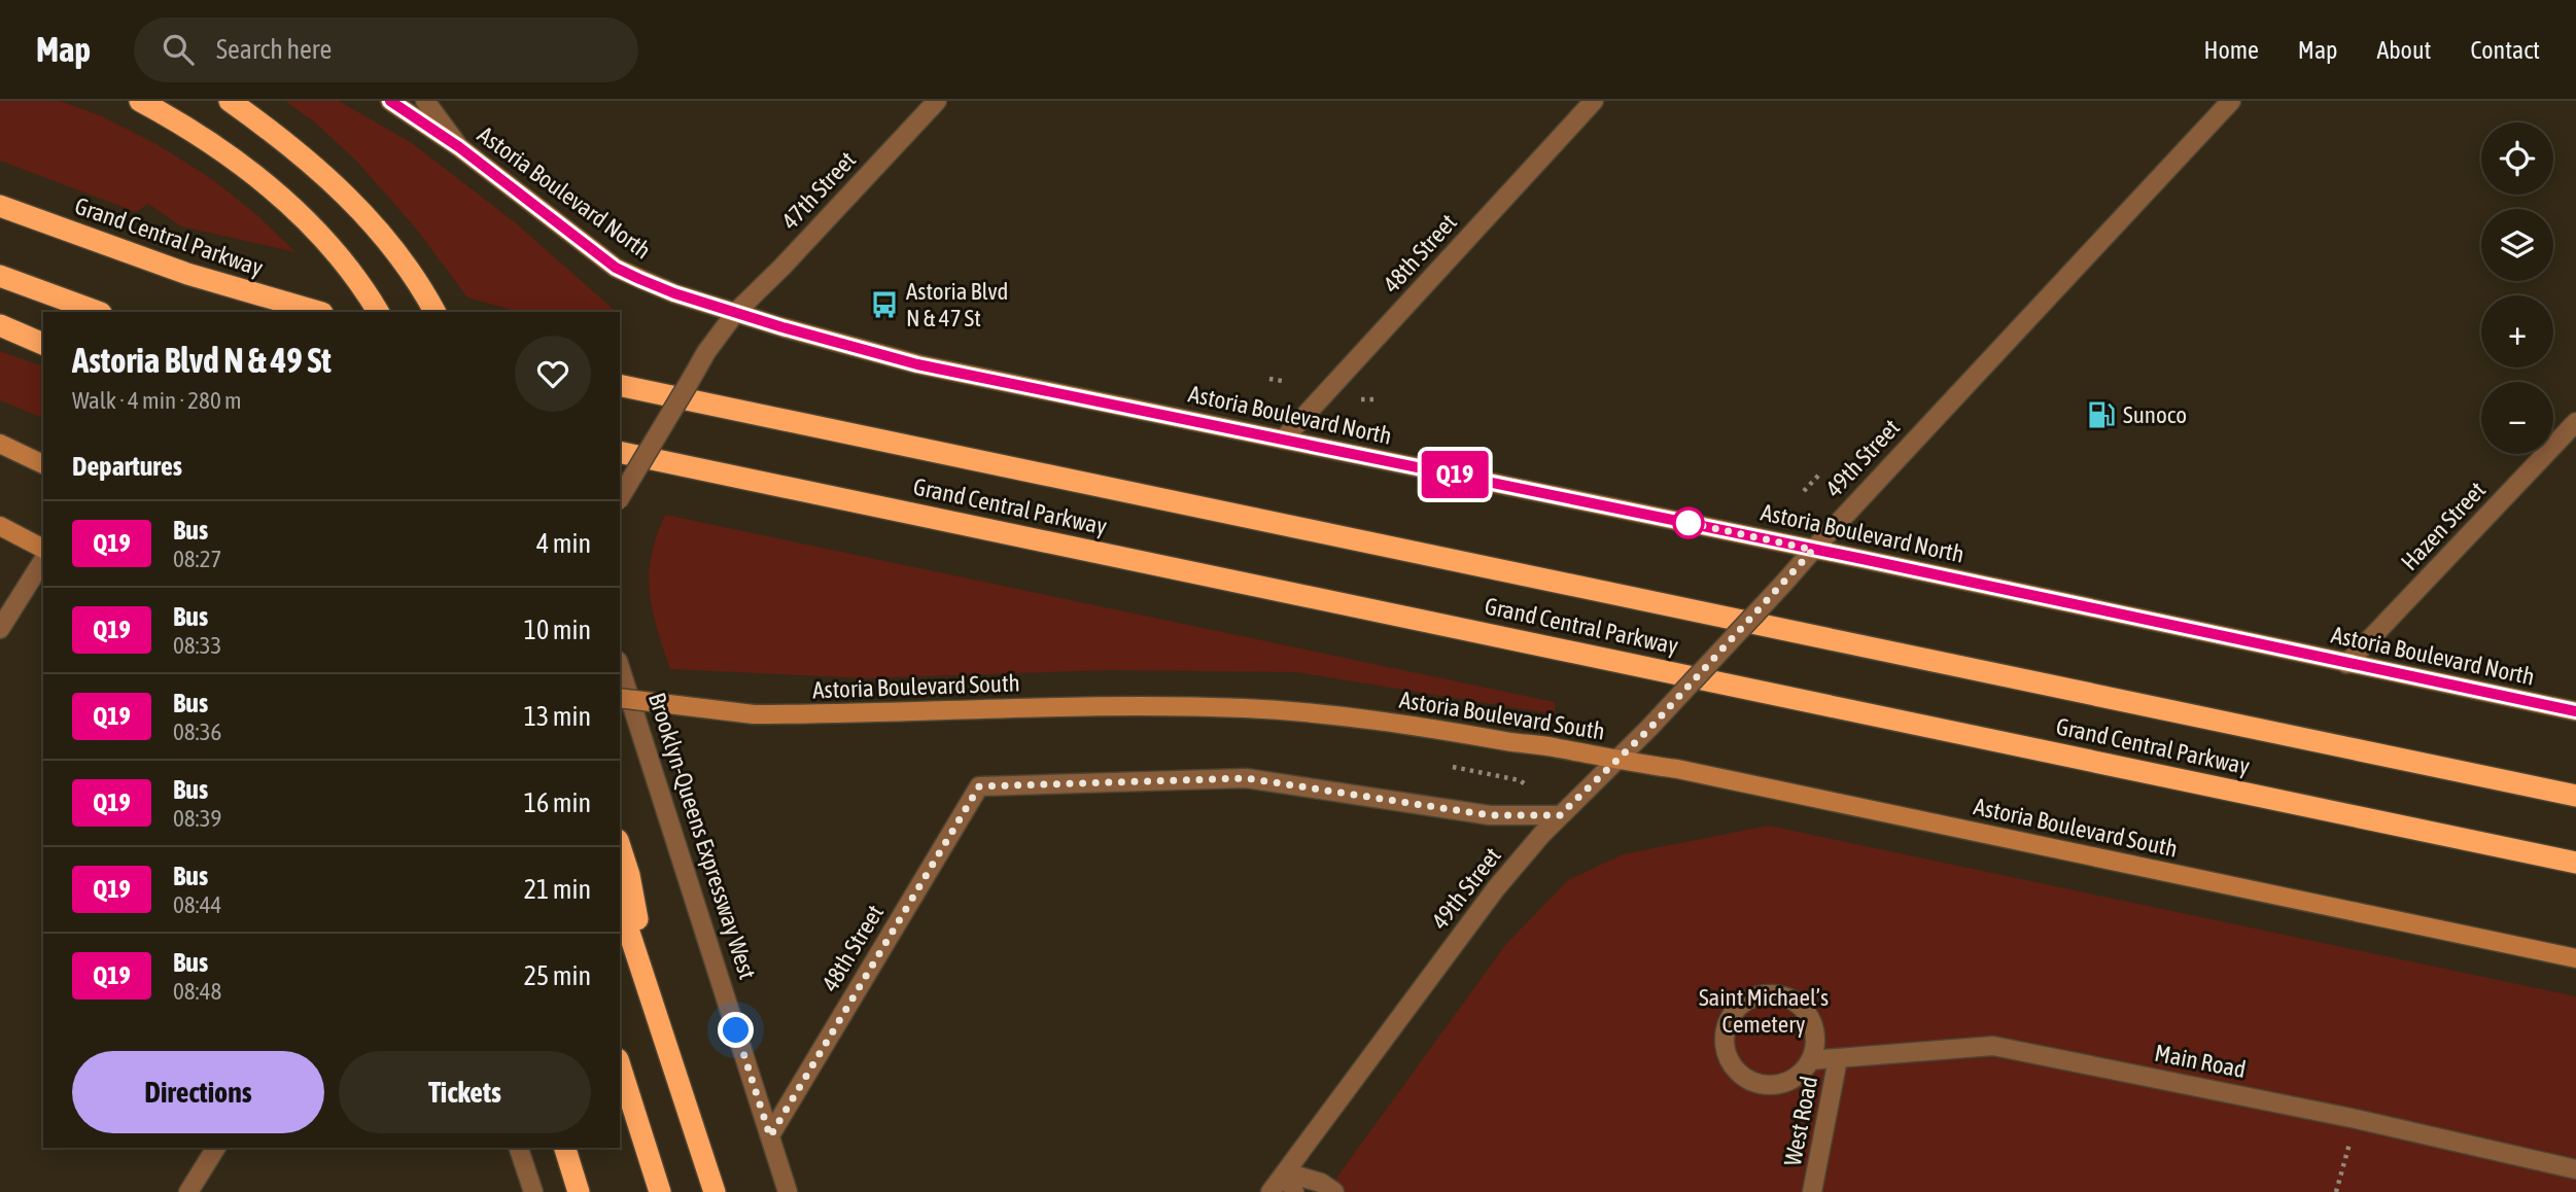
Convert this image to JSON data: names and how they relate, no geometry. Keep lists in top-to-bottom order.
{
  "streets": {
    "highway": ["Grand Central Parkway"],
    "main road": ["Astoria Boulevard North", "Astoria Boulevard South"],
    "street": [
      "47th Street",
      "48th Street",
      "49th Street",
      "Hazen Street",
      "Brooklyn-Queens Expressway West",
      "Main Road",
      "West Road"
    ]
  },
  "crossings": [
    ["47th Street", "Astoria Boulevard North"],
    ["Astoria Boulevard North", "48th Street"],
    ["Astoria Boulevard North", "49th Street"],
    ["Astoria Boulevard North", "Hazen Street"],
    ["48th Street", "49th Street"],
    ["48th Street", "Brooklyn-Queens Expressway West"],
    ["49th Street", "Astoria Boulevard South"],
    ["Main Road", "West Road"]
  ],
  "parks": ["Saint Michael’s Cemetery"],
  "places": {
    "bus stop": ["Astoria Blvd N & 47 St"],
    "fuel station": ["Sunoco"]
  },
  "lines": ["bus line Q19"],
  "page": {
    "header": "Map",
    "search": "Search here",
    "nav": [
      "Home",
      "Map",
      "About",
      "Contact"
    ],
    "on_map": "Q19",
    "map_buttons": ["+", "−"],
    "heading": [
      ["Astoria Blvd N & 49 St", "Walk · 4 min · 280 m"],
      "Departures"
    ],
    "list": [
      {
        "mark": "Q19",
        "name": "Bus",
        "note": "08:27",
        "value": "4 min"
      },
      {
        "mark": "Q19",
        "name": "Bus",
        "note": "08:33",
        "value": "10 min"
      },
      {
        "mark": "Q19",
        "name": "Bus",
        "note": "08:36",
        "value": "13 min"
      },
      {
        "mark": "Q19",
        "name": "Bus",
        "note": "08:39",
        "value": "16 min"
      },
      {
        "mark": "Q19",
        "name": "Bus",
        "note": "08:44",
        "value": "21 min"
      },
      {
        "mark": "Q19",
        "name": "Bus",
        "note": "08:48",
        "value": "25 min"
      }
    ],
    "buttons": ["Directions", "Tickets"]
  }
}
